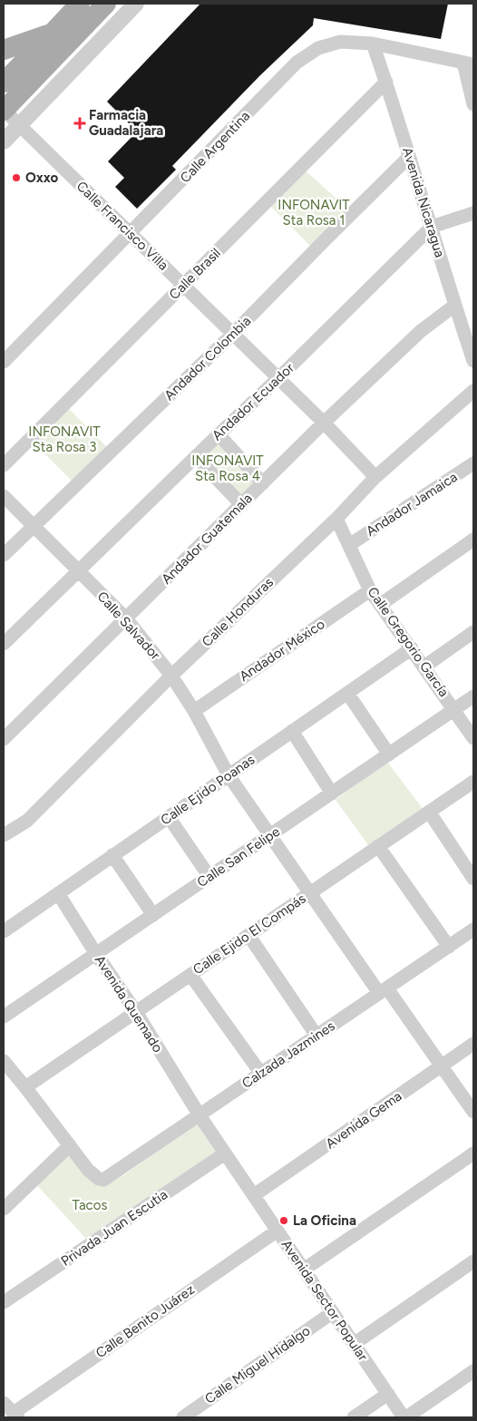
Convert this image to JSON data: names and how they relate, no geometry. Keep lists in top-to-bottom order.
{
  "streets": {
    "street": [
      "Calle Argentina",
      "Avenida Nicaragua",
      "Calle Francisco Villa",
      "Calle Brasil",
      "Andador Colombia",
      "Andador Ecuador",
      "Andador Jamaica",
      "Andador Guatemala",
      "Calle Honduras",
      "Calle Salvador",
      "Calle Gregorio García",
      "Andador México",
      "Calle Ejido Poanas",
      "Calle San Felipe",
      "Calle Ejido El Compás",
      "Avenida Quemado",
      "Calzada Jazmines",
      "Avenida Gema",
      "Privada Juan Escutia",
      "Avenida Sector Popular",
      "Calle Benito Juárez",
      "Calle Miguel Hidalgo"
    ]
  },
  "crossings": [
    ["Calle Argentina", "Avenida Nicaragua"],
    ["Calle Argentina", "Calle Francisco Villa"],
    ["Avenida Nicaragua", "Calle Brasil"],
    ["Avenida Nicaragua", "Andador Colombia"],
    ["Avenida Nicaragua", "Andador Ecuador"],
    ["Avenida Nicaragua", "Andador Guatemala"],
    ["Calle Francisco Villa", "Calle Brasil"],
    ["Calle Francisco Villa", "Andador Colombia"],
    ["Calle Francisco Villa", "Andador Ecuador"],
    ["Calle Francisco Villa", "Andador Guatemala"],
    ["Calle Francisco Villa", "Calle Honduras"],
    ["Andador Colombia", "Calle Salvador"],
    ["Andador Ecuador", "Calle Salvador"],
    ["Andador Jamaica", "Calle Gregorio García"],
    ["Andador Guatemala", "Calle Salvador"],
    ["Calle Honduras", "Calle Salvador"],
    ["Calle Honduras", "Calle Gregorio García"],
    ["Calle Salvador", "Andador México"],
    ["Calle Salvador", "Calle Ejido Poanas"],
    ["Calle Salvador", "Calle San Felipe"],
    ["Calle Salvador", "Calle Ejido El Compás"],
    ["Calle Salvador", "Calzada Jazmines"],
    ["Calle Salvador", "Avenida Gema"],
    ["Calle Gregorio García", "Andador México"],
    ["Calle Gregorio García", "Calle Ejido Poanas"],
    ["Calle Gregorio García", "Calle San Felipe"],
    ["Calle Ejido Poanas", "Avenida Quemado"],
    ["Calle San Felipe", "Avenida Quemado"],
    ["Calle Ejido El Compás", "Avenida Quemado"],
    ["Avenida Quemado", "Calzada Jazmines"],
    ["Avenida Quemado", "Avenida Sector Popular"],
    ["Calzada Jazmines", "Avenida Sector Popular"],
    ["Avenida Gema", "Avenida Sector Popular"],
    ["Privada Juan Escutia", "Avenida Sector Popular"],
    ["Avenida Sector Popular", "Calle Benito Juárez"],
    ["Avenida Sector Popular", "Calle Miguel Hidalgo"]
  ],
  "parks": [
    "INFONAVIT Sta Rosa 1",
    "INFONAVIT Sta Rosa 3",
    "INFONAVIT Sta Rosa 4",
    "Tacos"
  ],
  "places": {
    "health": ["Farmacia Guadalajara"],
    "other": ["Oxxo", "La Oficina"]
  }
}
